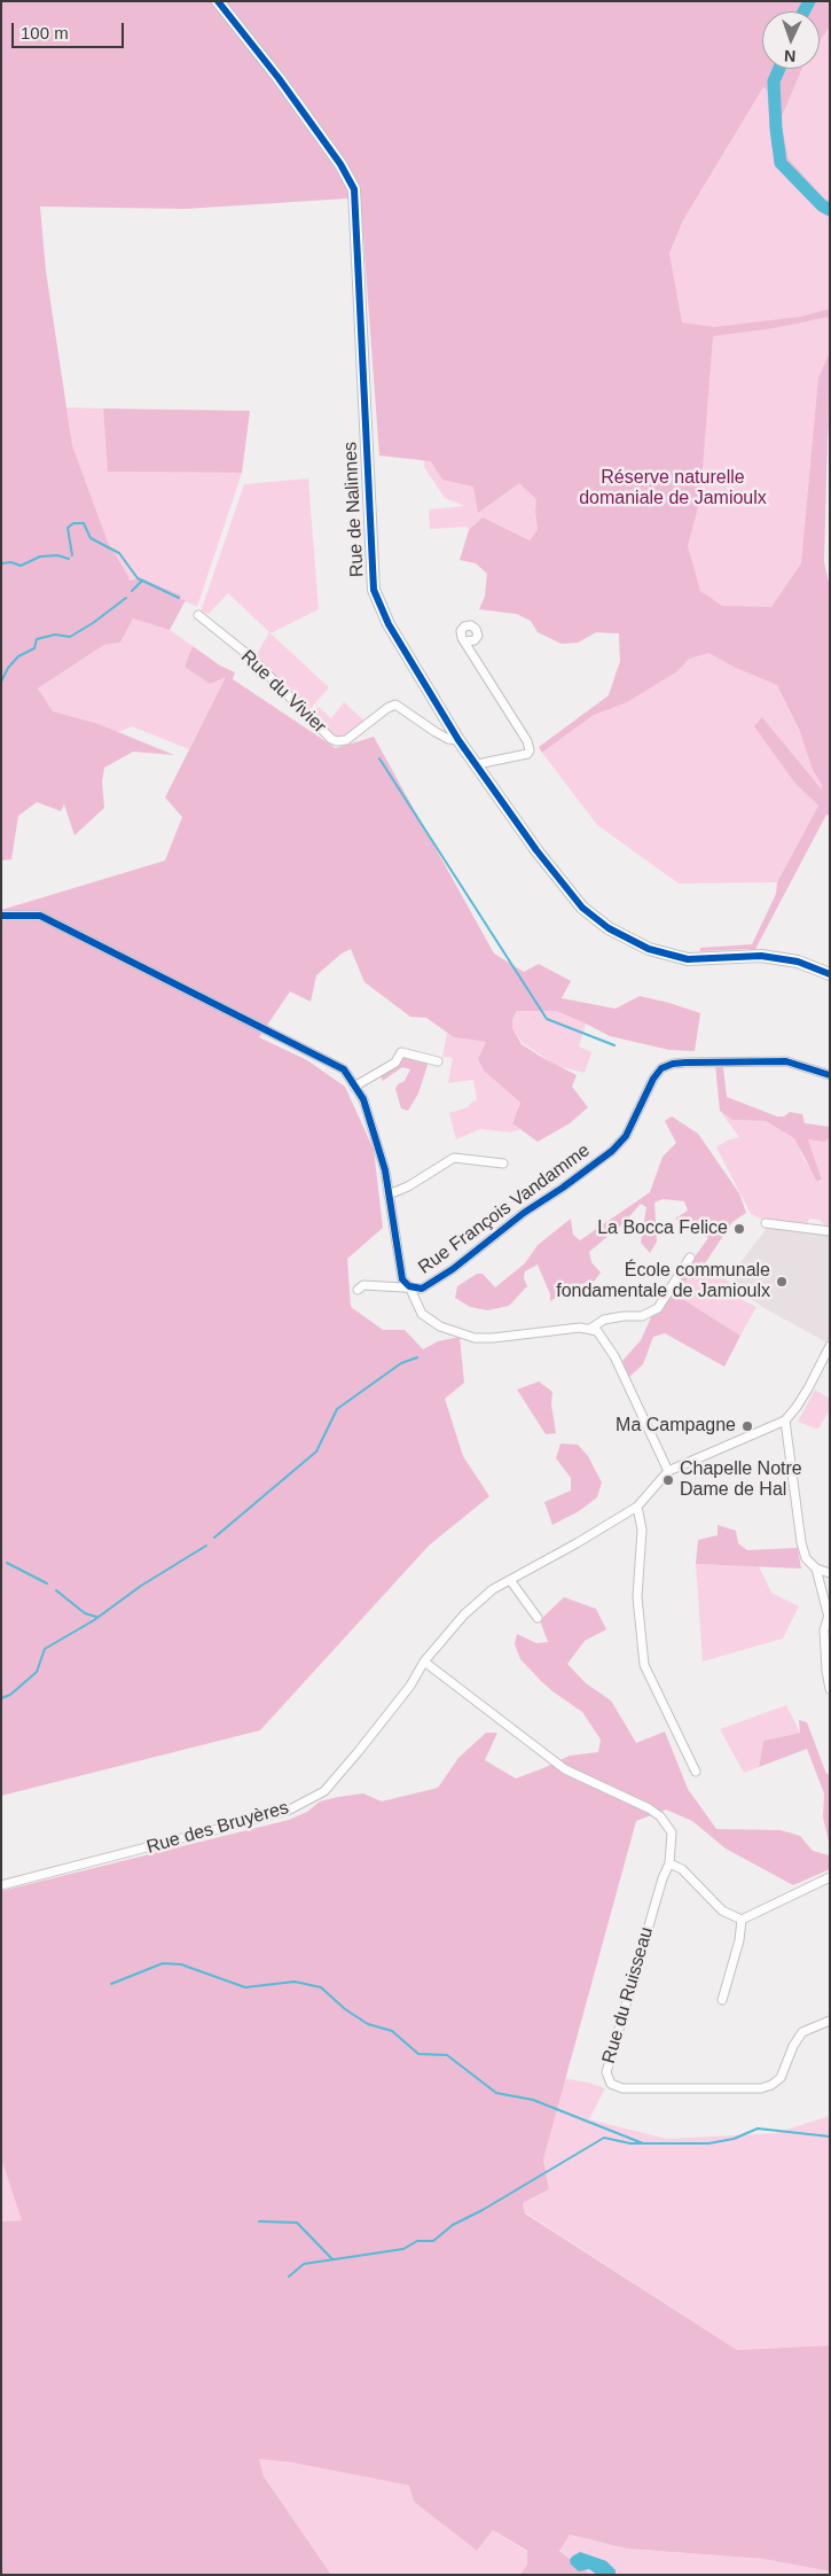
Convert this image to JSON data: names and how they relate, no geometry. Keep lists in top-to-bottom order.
{
  "streets": {
    "street": [
      "Rue de Nalinnes",
      "Rue du Vivier",
      "Rue François Vandamme",
      "Rue des Bruyères",
      "Rue du Ruisseau"
    ]
  },
  "crossings": [
    ["Rue de Nalinnes", "Rue du Vivier"]
  ],
  "parks": ["Réserve naturelle domaniale de Jamioulx"],
  "places": [
    "La Bocca Felice",
    "École communale fondamentale de Jamioulx",
    "Ma Campagne",
    "Chapelle Notre Dame de Hal"
  ],
  "scale_bar": "100 m",
  "north": "bottom"
}
